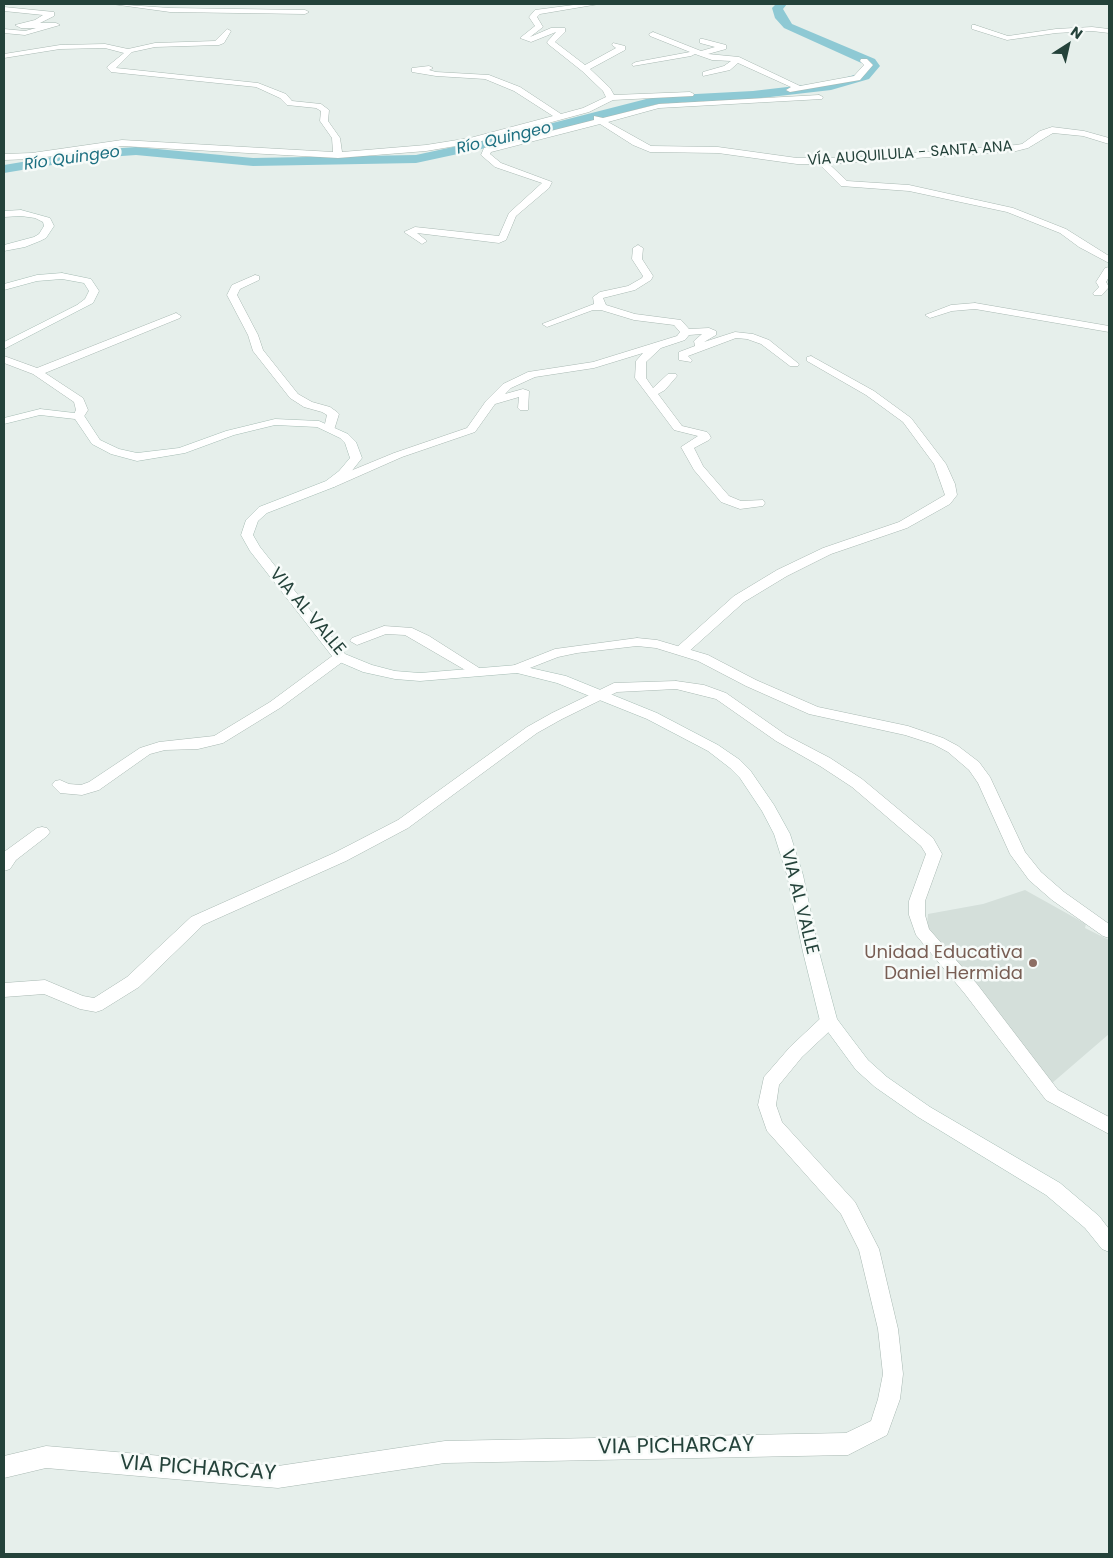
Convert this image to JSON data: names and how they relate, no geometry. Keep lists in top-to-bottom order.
{
  "streets": {
    "street": ["VÍA AUQUILULA - SANTA ANA", "VIA AL VALLE", "VIA PICHARCAY"]
  },
  "crossings": [
    ["VIA AL VALLE", "VIA PICHARCAY"]
  ],
  "water": ["Río Quingeo"],
  "places": ["Unidad Educativa Daniel Hermida"],
  "north": "top right"
}
